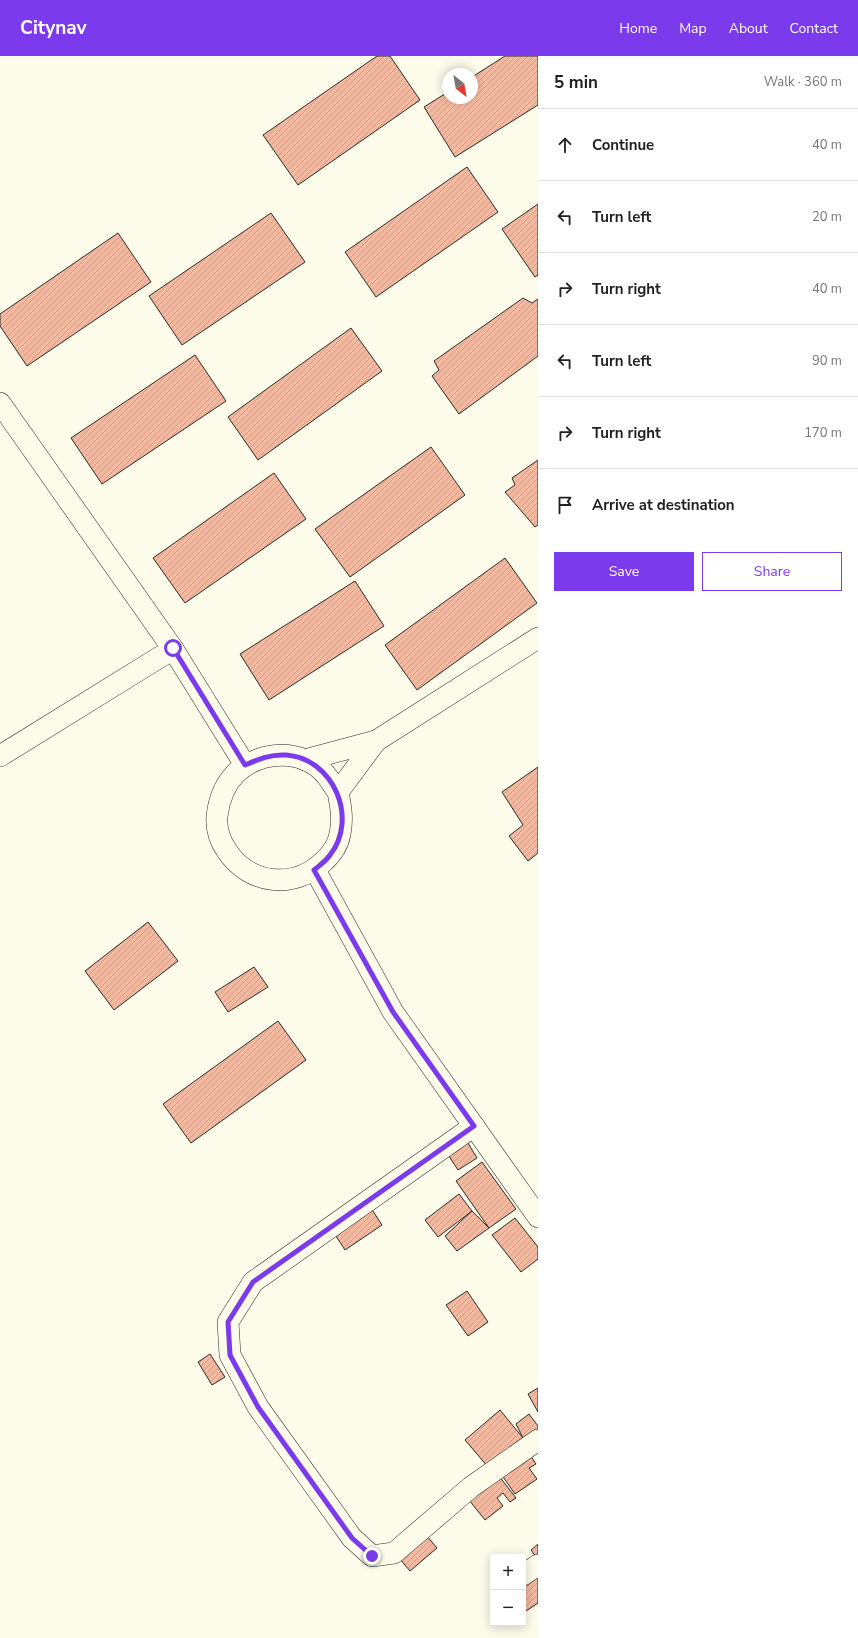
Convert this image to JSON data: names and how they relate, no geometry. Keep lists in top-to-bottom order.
{
  "north": "bottom right",
  "page": {
    "header": "Citynav",
    "nav": [
      "Home",
      "Map",
      "About",
      "Contact"
    ],
    "heading": ["5 min", "Walk · 360 m"],
    "list": [
      ["Continue", "40 m"],
      ["Turn left", "20 m"],
      ["Turn right", "40 m"],
      ["Turn left", "90 m"],
      ["Turn right", "170 m"],
      "Arrive at destination"
    ],
    "buttons": ["Save", "Share"],
    "map_buttons": ["+", "−"]
  }
}
